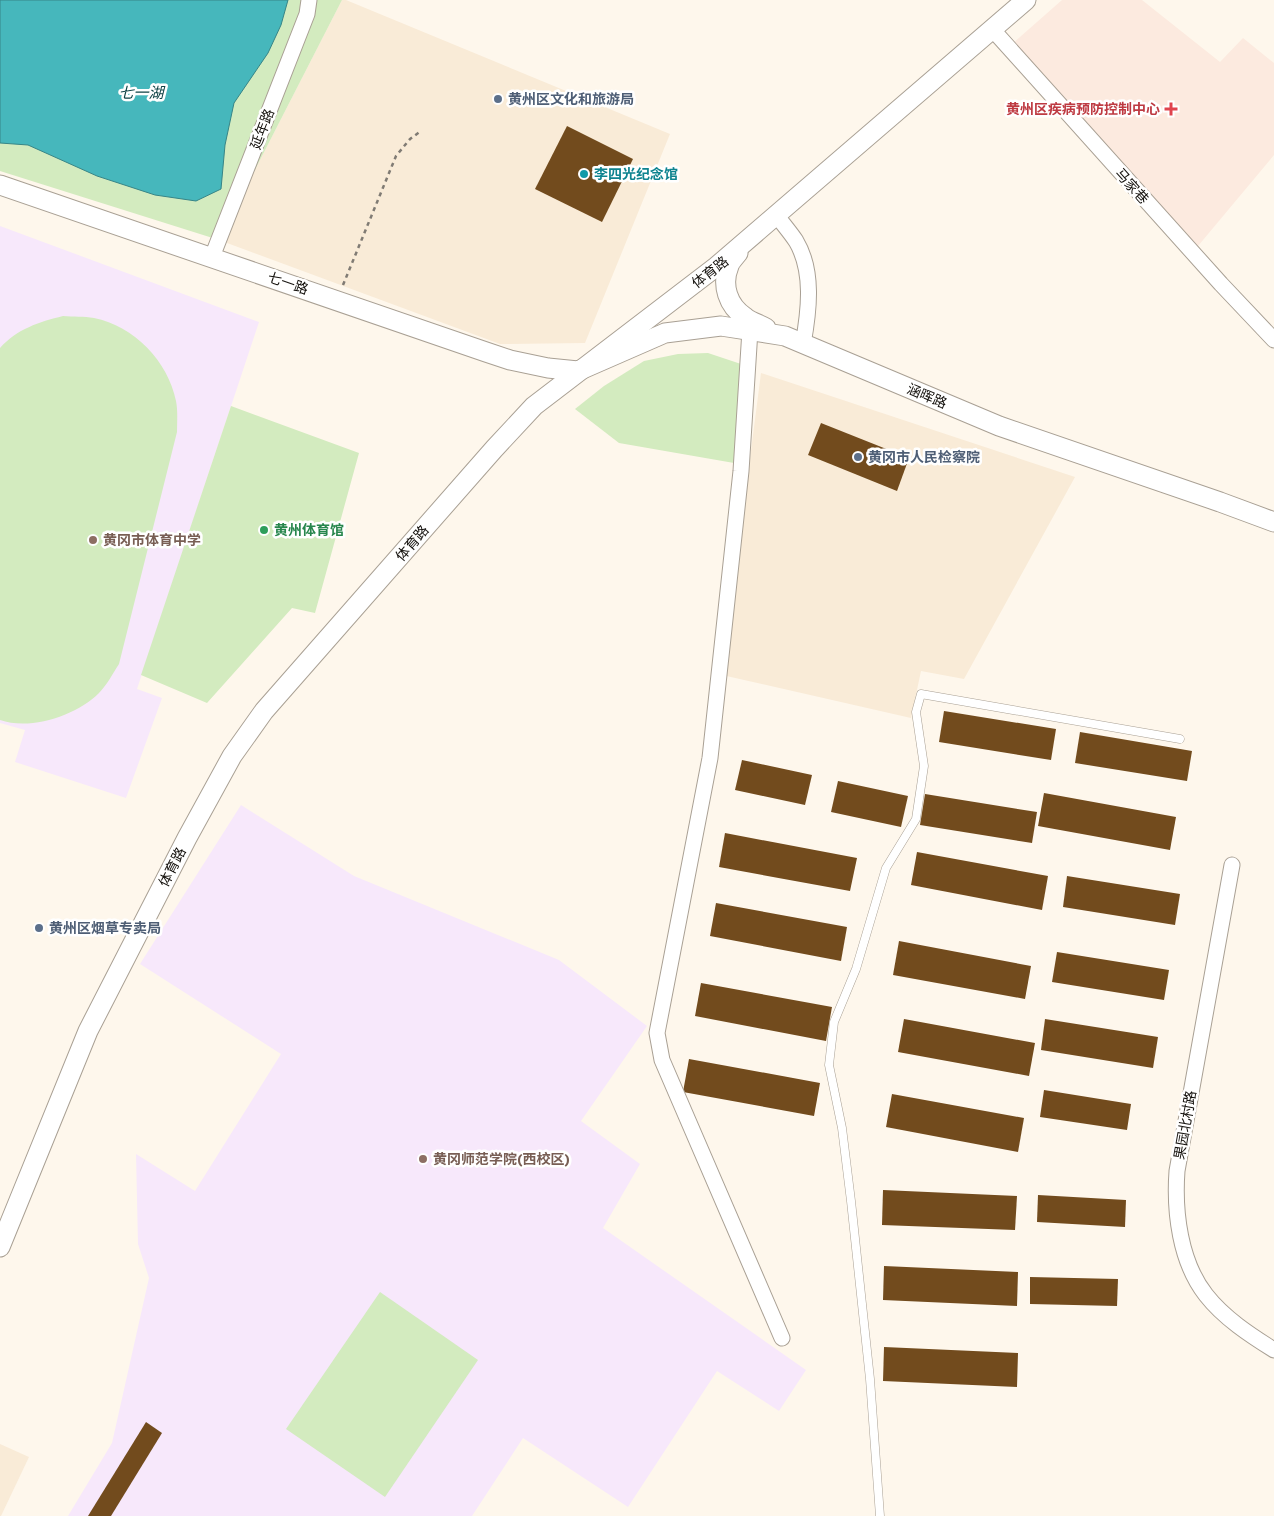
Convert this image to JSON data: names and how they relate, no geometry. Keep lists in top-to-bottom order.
{
  "streets": {
    "street": [
      "延年路",
      "马家巷",
      "体育路",
      "七一路",
      "涵晖路",
      "果园北村路"
    ]
  },
  "crossings": [
    ["延年路", "七一路"],
    ["马家巷", "体育路"],
    ["体育路", "七一路"],
    ["体育路", "涵晖路"],
    ["七一路", "涵晖路"]
  ],
  "water": ["七一湖"],
  "places": {
    "other": [
      "黄州区文化和旅游局",
      "李四光纪念馆",
      "黄冈市人民检察院",
      "黄州体育馆",
      "黄冈市体育中学",
      "黄州区烟草专卖局",
      "黄冈师范学院(西校区)"
    ],
    "health": ["黄州区疾病预防控制中心"]
  }
}
